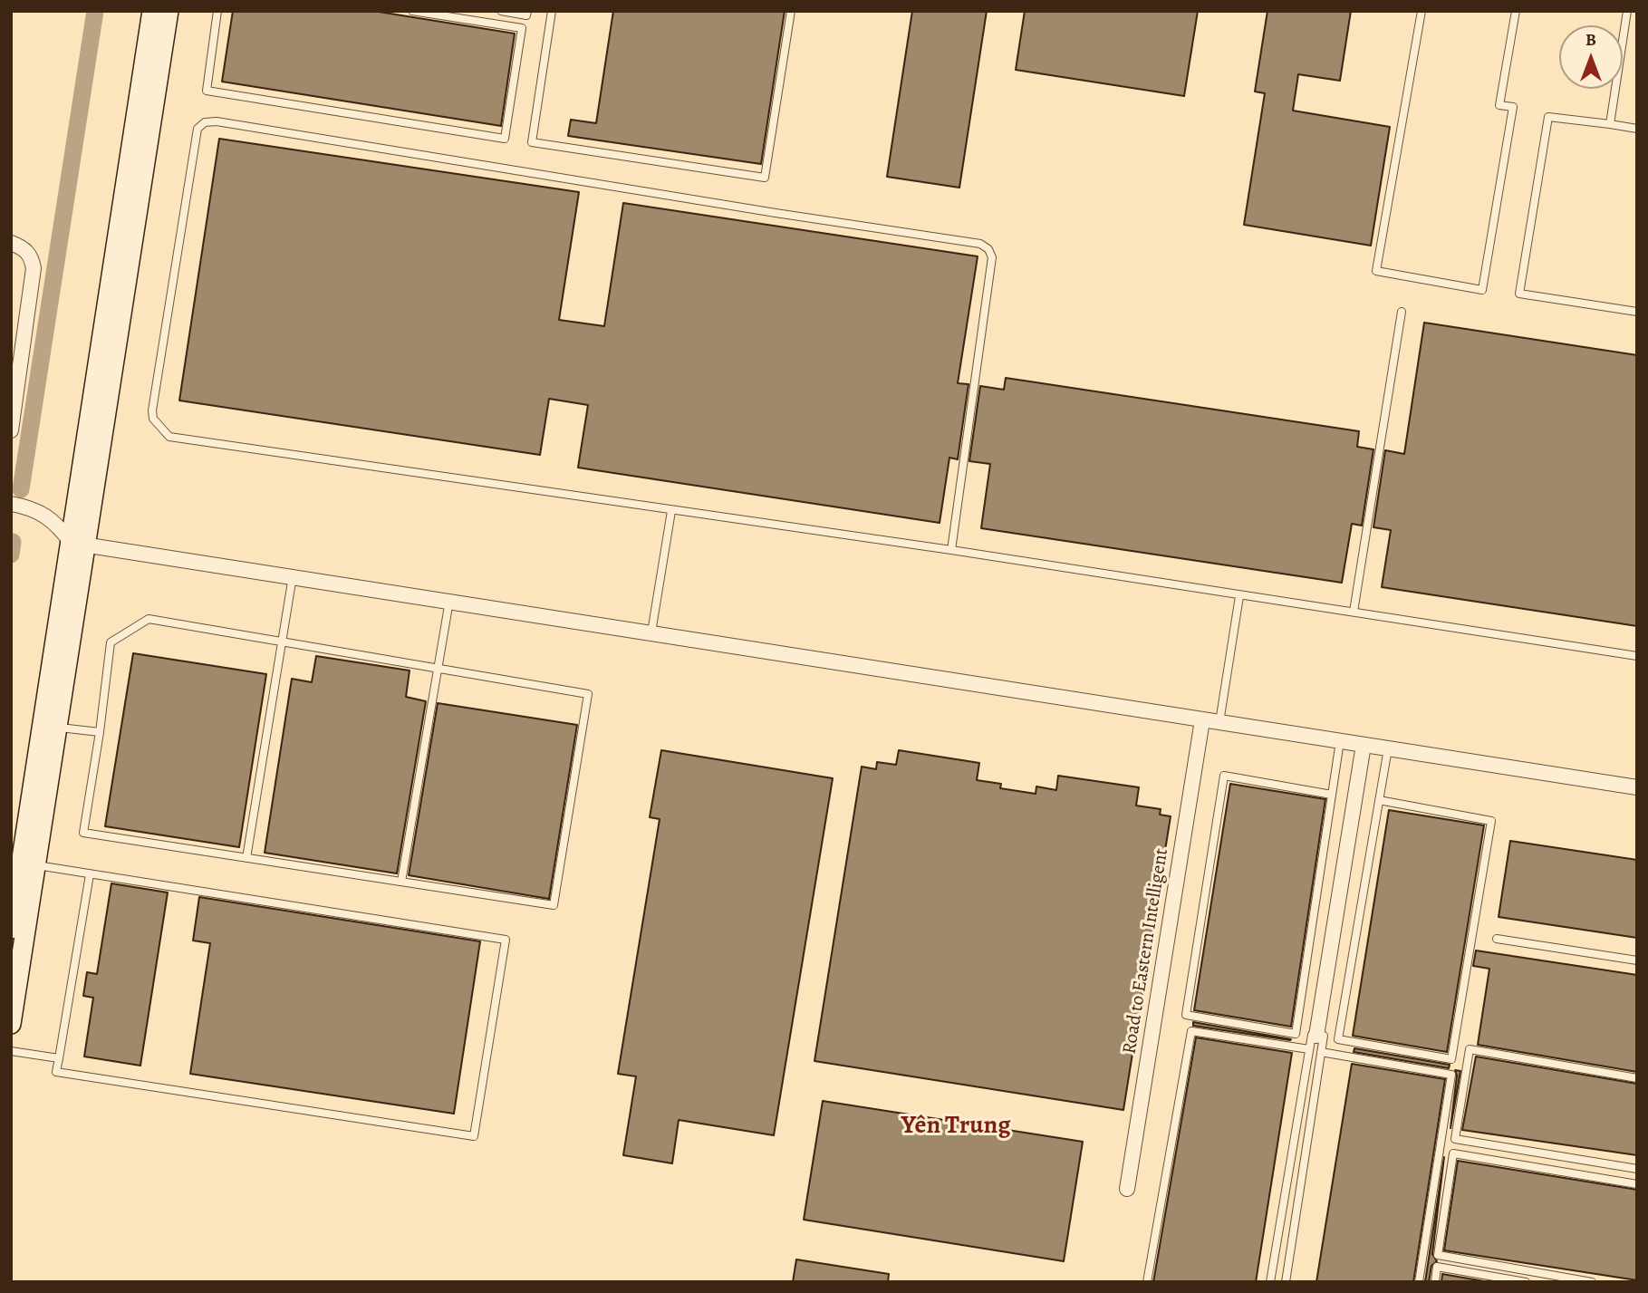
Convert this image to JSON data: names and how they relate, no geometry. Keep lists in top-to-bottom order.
{
  "streets": {
    "street": ["Road to Eastern Intelligent"]
  },
  "districts": ["Yên Trung"],
  "north": "top"
}
